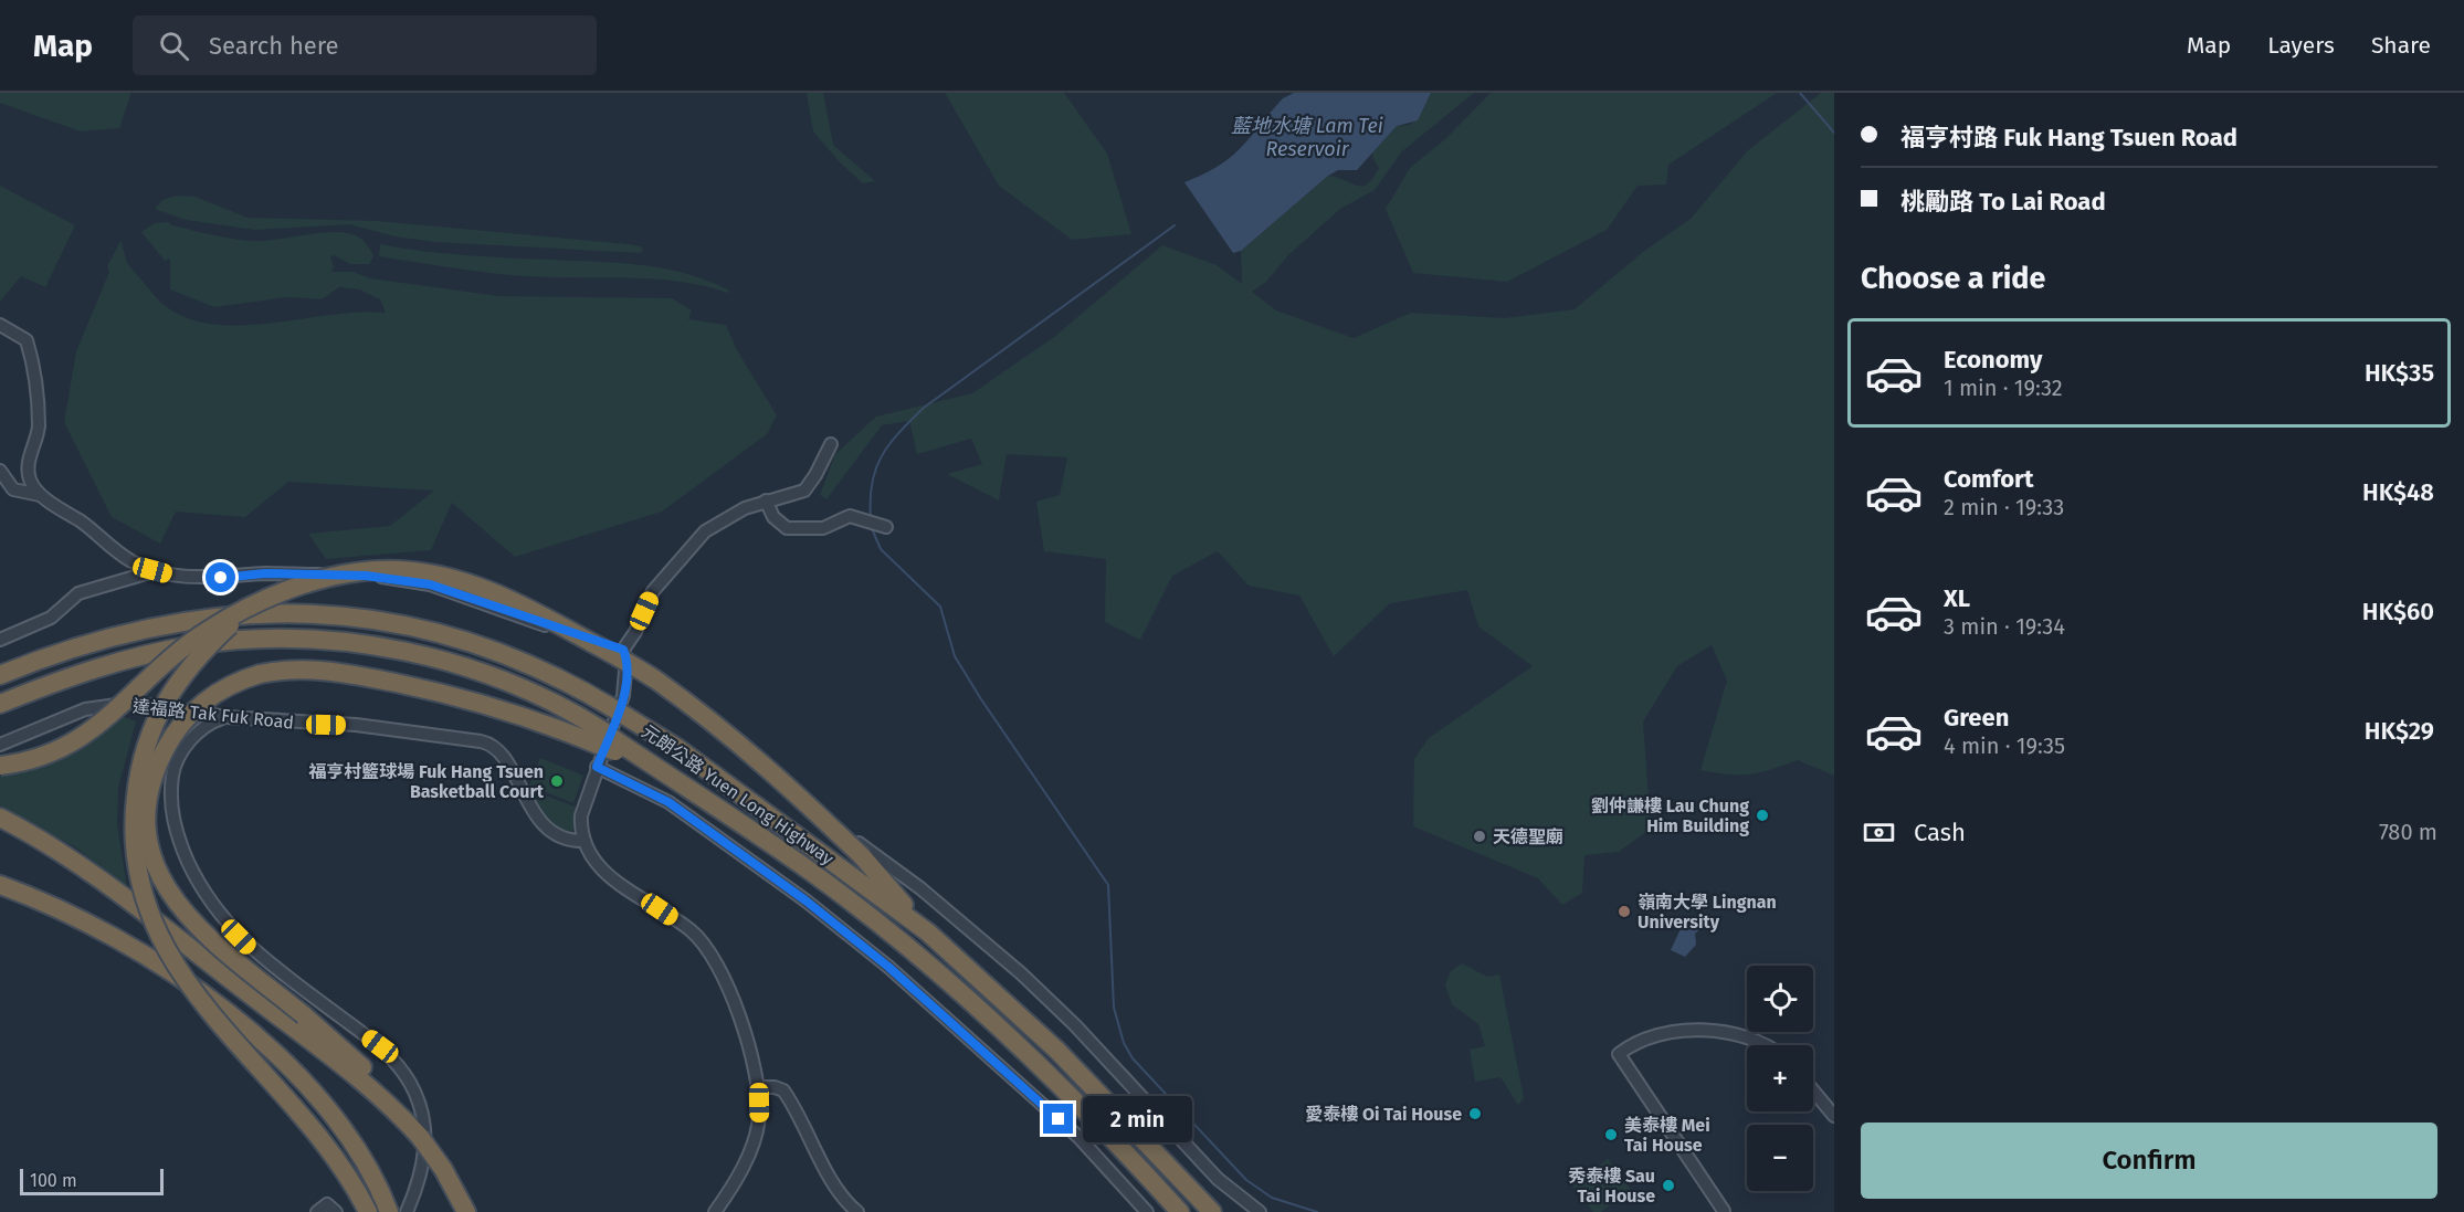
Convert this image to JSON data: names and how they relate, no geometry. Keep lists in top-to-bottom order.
{
  "streets": {
    "highway": ["元朗公路 Yuen Long Highway"],
    "street": ["達福路 Tak Fuk Road"]
  },
  "water": ["藍地水塘 Lam Tei Reservoir"],
  "places": [
    "福亨村籃球場 Fuk Hang Tsuen Basketball Court",
    "劉仲謙樓 Lau Chung Him Building",
    "天德聖廟",
    "嶺南大學 Lingnan University",
    "愛泰樓 Oi Tai House",
    "美泰樓 Mei Tai House",
    "秀泰樓 Sau Tai House"
  ],
  "scale_bar": "100 m",
  "page": {
    "header": "Map",
    "search": "Search here",
    "nav": ["Map", "Layers", "Share"],
    "banner": ["福亨村路 Fuk Hang Tsuen Road", "桃勵路 To Lai Road"],
    "heading": "Choose a ride",
    "list": [
      {
        "name": "Economy",
        "note": "1 min · 19:32",
        "value": "HK$35"
      },
      {
        "name": "Comfort",
        "note": "2 min · 19:33",
        "value": "HK$48"
      },
      {
        "name": "XL",
        "note": "3 min · 19:34",
        "value": "HK$60"
      },
      {
        "name": "Green",
        "note": "4 min · 19:35",
        "value": "HK$29"
      }
    ],
    "pay": ["Cash", "780 m"],
    "map_buttons": ["+", "−"],
    "bubble": "2 min",
    "buttons": "Confirm",
    "scale": "100 m"
  }
}
